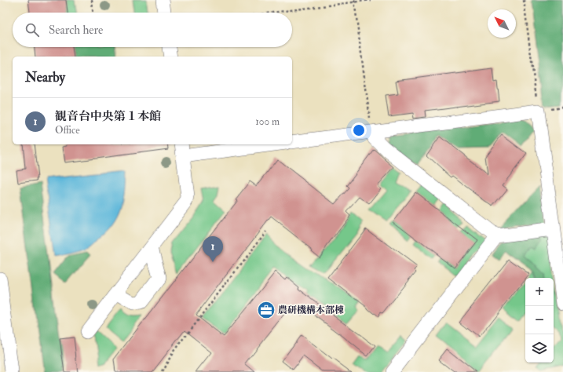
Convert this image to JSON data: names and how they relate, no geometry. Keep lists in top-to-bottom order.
{
  "places": {
    "office": ["農研機構本部棟"]
  },
  "north": "top left",
  "page": {
    "search": "Search here",
    "heading": "Nearby",
    "list": [
      {
        "mark": "1",
        "name": "観音台中央第１本館",
        "note": "Office",
        "value": "100 m"
      }
    ],
    "pins": "1",
    "map_buttons": ["+", "−"]
  }
}
